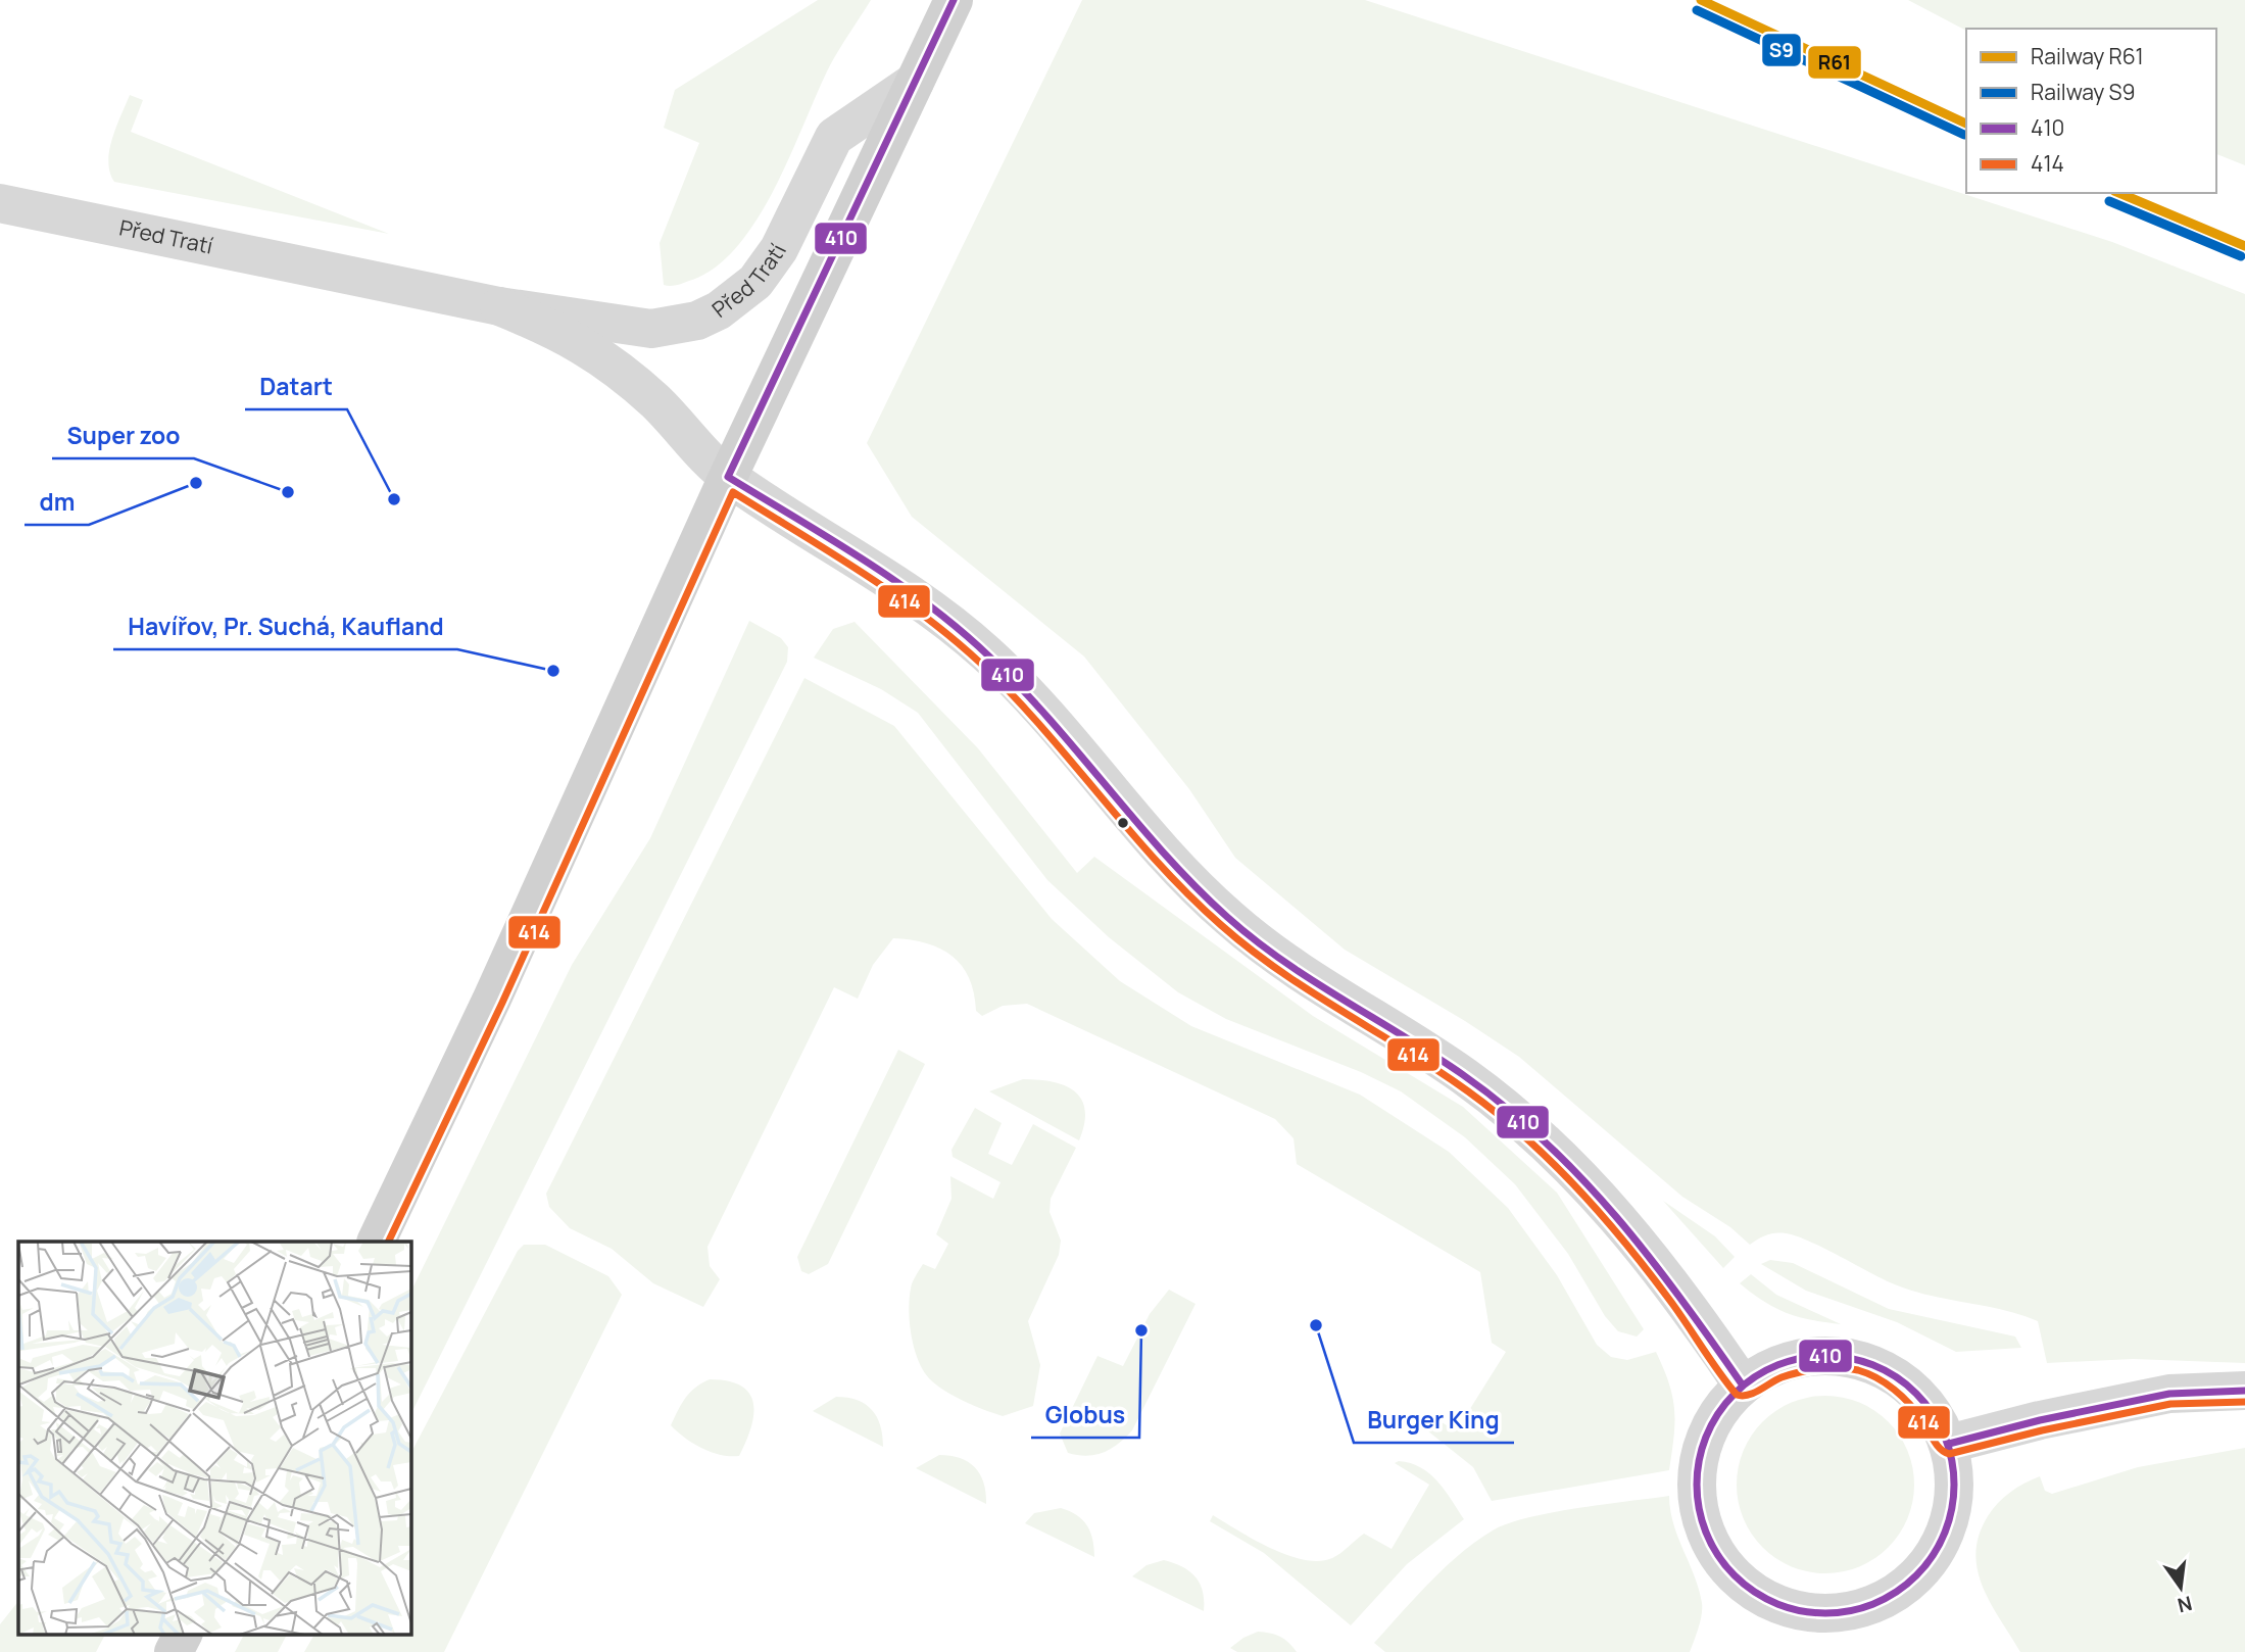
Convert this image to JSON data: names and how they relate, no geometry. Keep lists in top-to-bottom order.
{
  "streets": {
    "street": ["Před Tratí"]
  },
  "places": [
    "dm",
    "Super zoo",
    "Datart",
    "Havířov, Pr. Suchá, Kaufland",
    "Burger King",
    "Globus"
  ],
  "lines": [
    "rail line R61",
    "transit line 410",
    "rail line S9",
    "transit line 414"
  ],
  "legend": [
    "Railway R61",
    "Railway S9",
    "410",
    "414"
  ],
  "north": "bottom"
}
